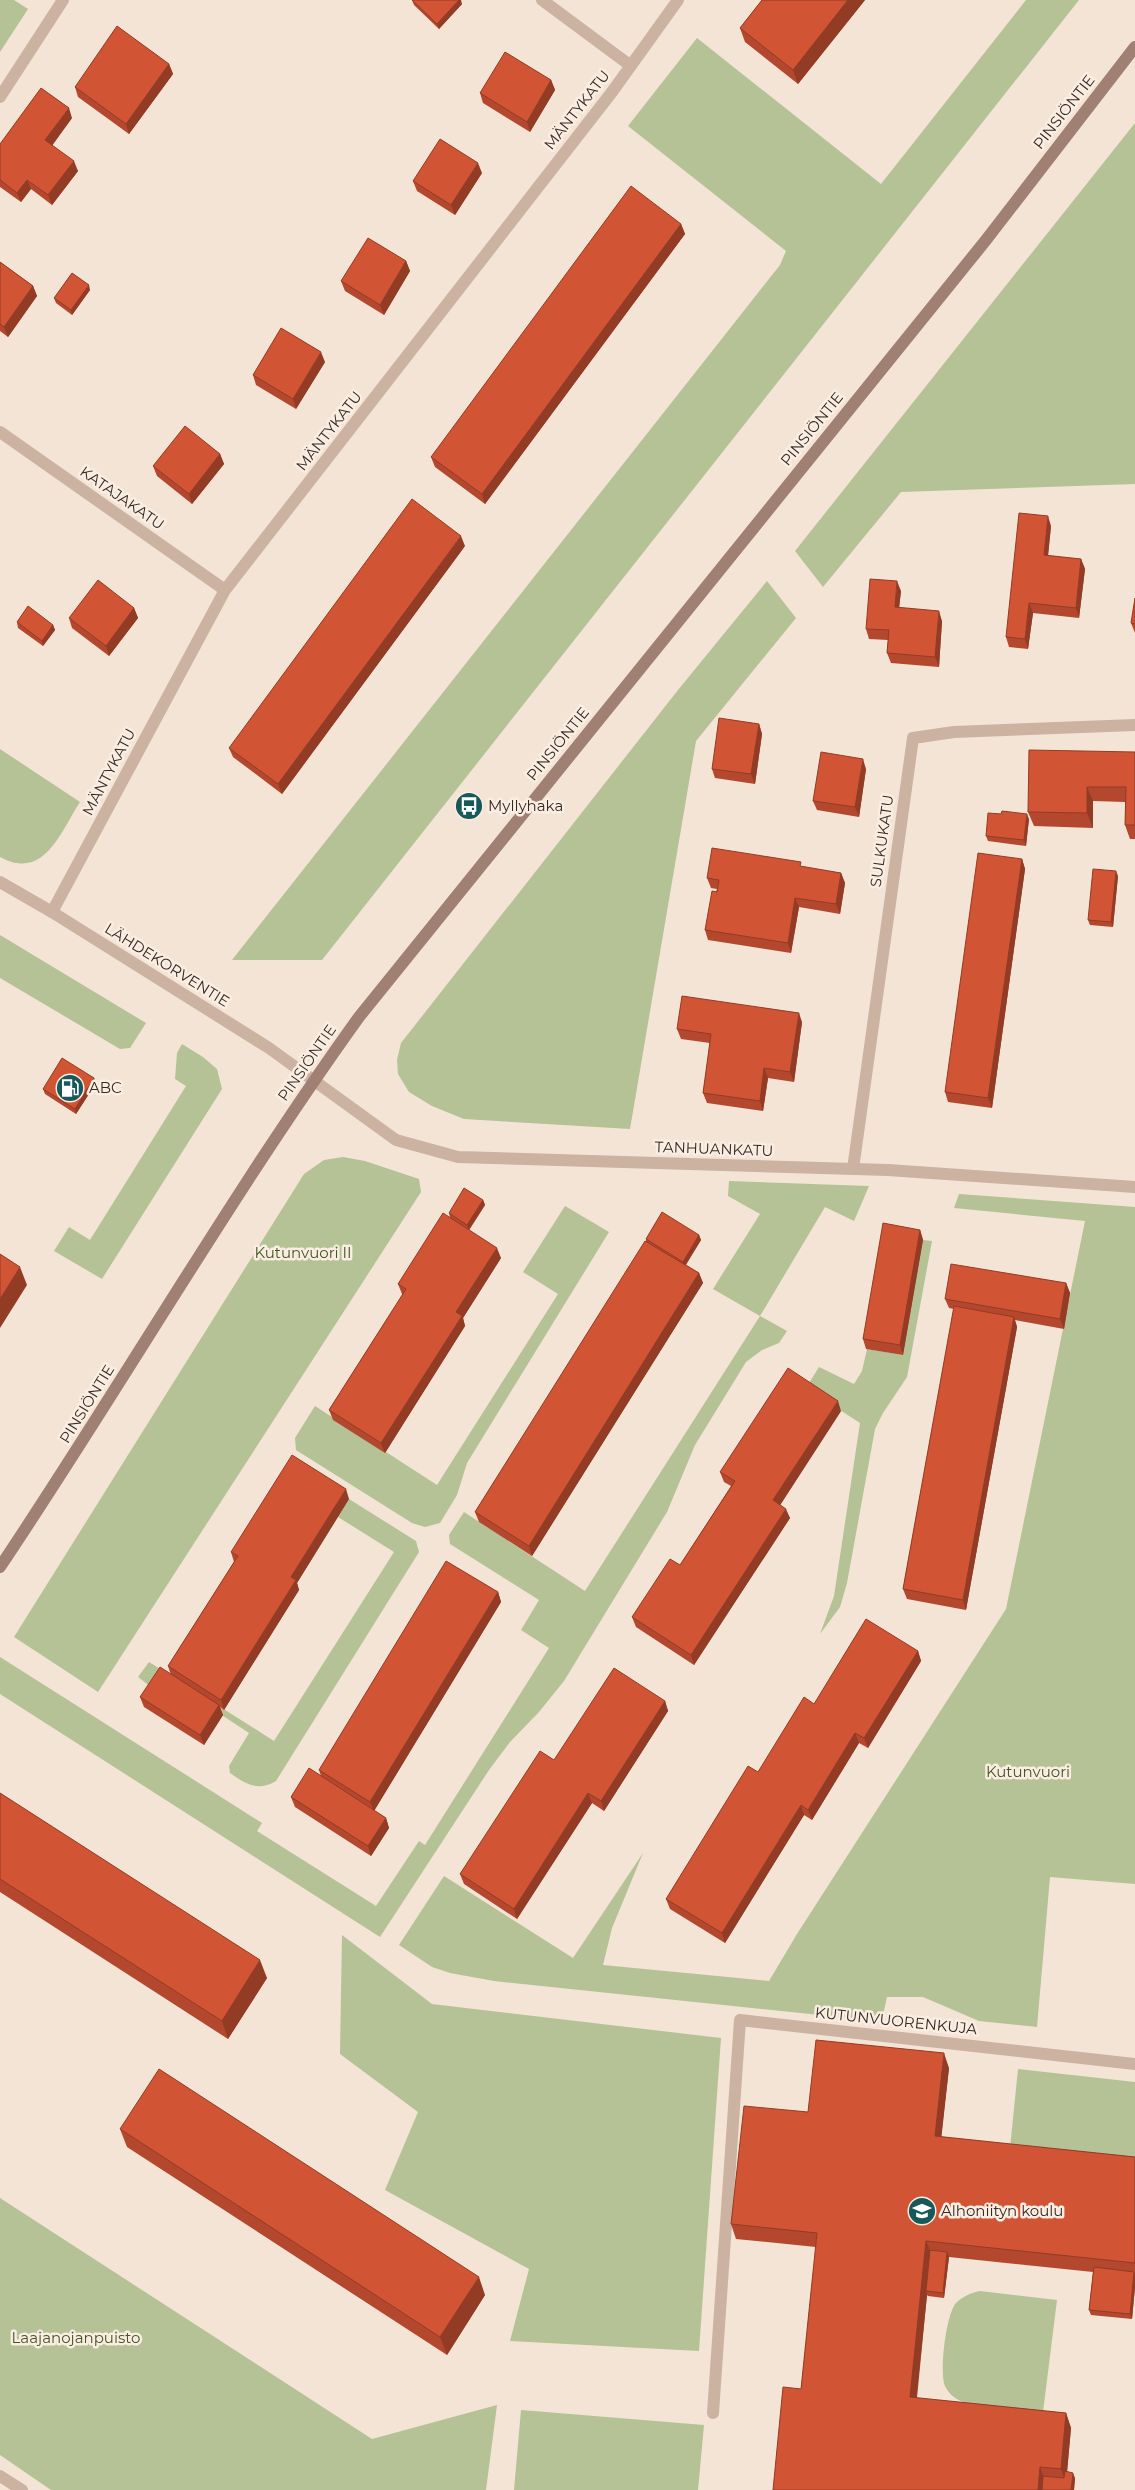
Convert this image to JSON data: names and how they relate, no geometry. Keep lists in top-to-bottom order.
{
  "streets": {
    "main road": ["PINSIÖNTIE"],
    "street": [
      "MÄNTYKATU",
      "KATAJAKATU",
      "SULKUKATU",
      "LÄHDEKORVENTIE",
      "TANHUANKATU",
      "KUTUNVUORENKUJA"
    ]
  },
  "crossings": [
    ["MÄNTYKATU", "KATAJAKATU"],
    ["MÄNTYKATU", "LÄHDEKORVENTIE"],
    ["PINSIÖNTIE", "LÄHDEKORVENTIE"],
    ["PINSIÖNTIE", "TANHUANKATU"],
    ["SULKUKATU", "TANHUANKATU"],
    ["LÄHDEKORVENTIE", "TANHUANKATU"]
  ],
  "parks": ["Kutunvuori II", "Kutunvuori", "Laajanojanpuisto"],
  "places": {
    "bus stop": ["Myllyhaka"],
    "fuel station": ["ABC"],
    "school or university": ["Alhoniityn koulu"]
  }
}
